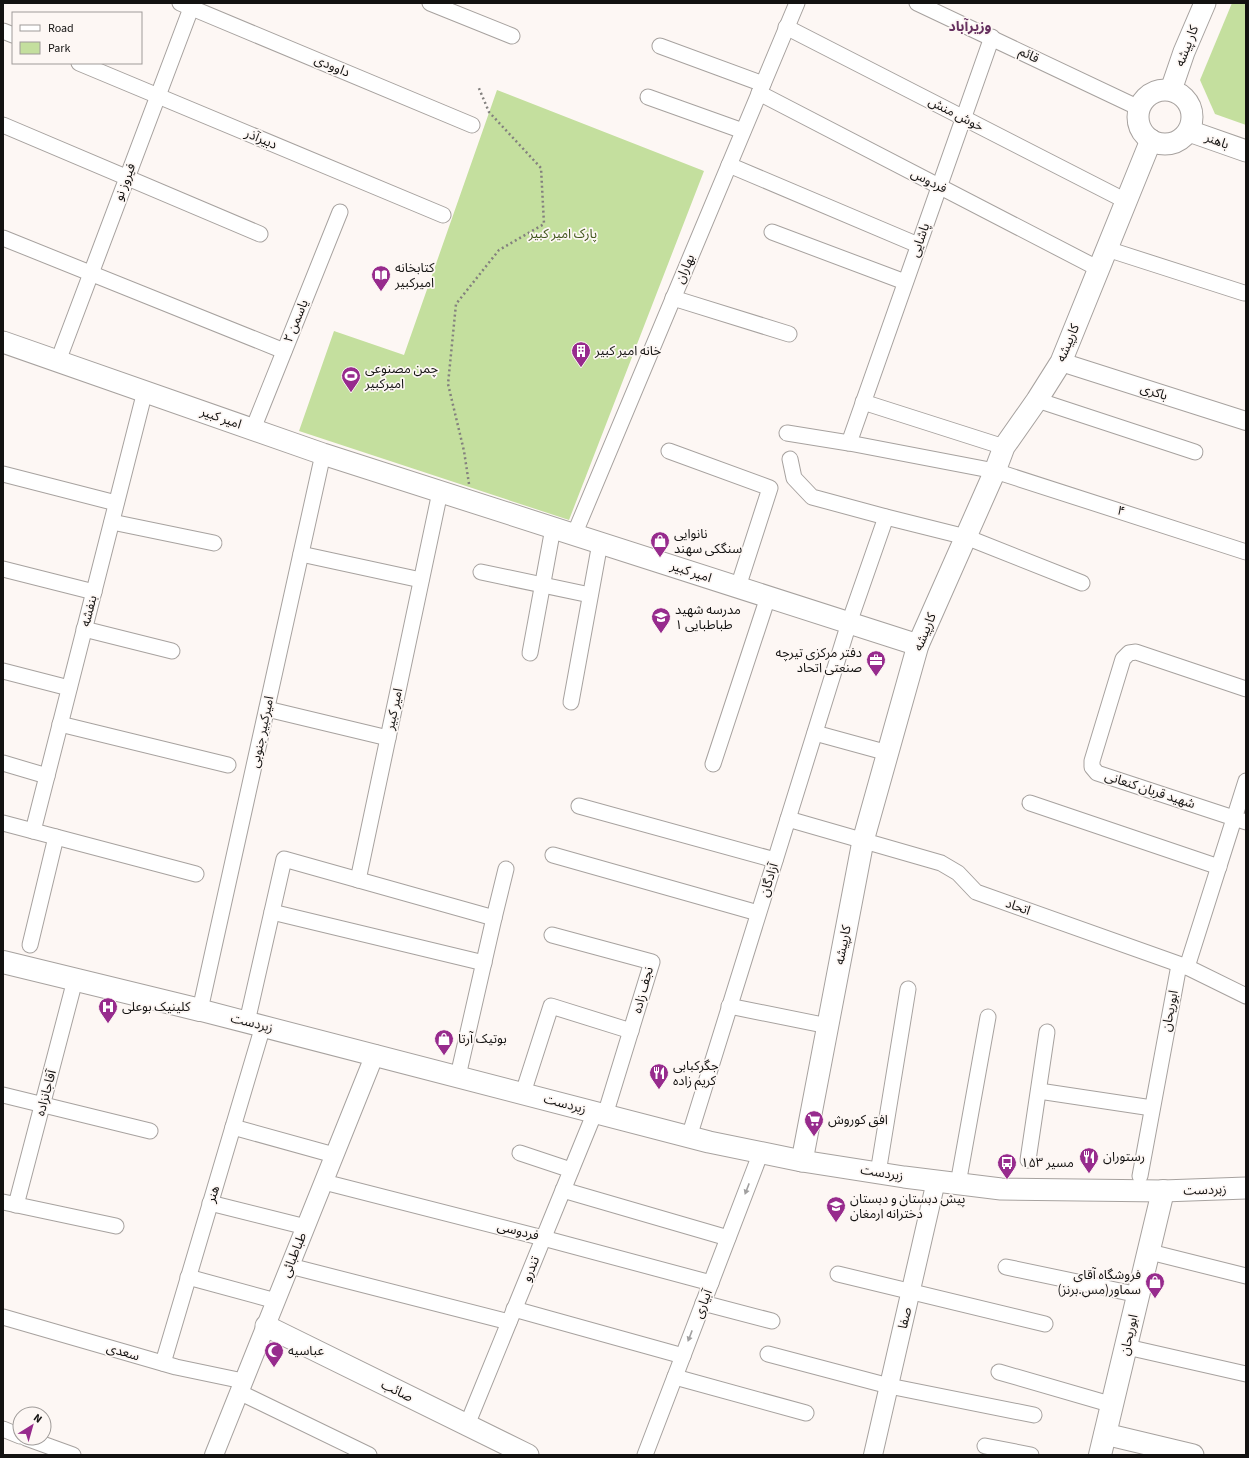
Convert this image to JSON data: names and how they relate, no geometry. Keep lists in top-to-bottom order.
{
  "streets": {
    "main road": [
      "کار پیشه",
      "باهنر",
      "کارپیشه",
      "امیر کبیر",
      "ابوریحان",
      "زبردست",
      "صائب"
    ],
    "street": [
      "قائم",
      "داوودی",
      "خوش منش",
      "دبیرآذر",
      "فردوس",
      "فیروز نو",
      "پاشایی",
      "بهاران",
      "یاسمن ۲",
      "باکری",
      "۴",
      "بنفشه",
      "امیرکبیر جنوبی",
      "شهید قربان کنعانی",
      "آزادگان",
      "اتحاد",
      "نجف زاده",
      "آقاجانزاده",
      "هنر",
      "فردوسی",
      "طباطبائی",
      "تندرو",
      "آبیاری",
      "صفا",
      "سعدی"
    ]
  },
  "crossings": [
    ["کار پیشه", "قائم"],
    ["کار پیشه", "باهنر"],
    ["کار پیشه", "کارپیشه"],
    ["قائم", "باهنر"],
    ["قائم", "پاشایی"],
    ["قائم", "کارپیشه"],
    ["داوودی", "فیروز نو"],
    ["خوش منش", "پاشایی"],
    ["خوش منش", "بهاران"],
    ["خوش منش", "کارپیشه"],
    ["دبیرآذر", "فیروز نو"],
    ["باهنر", "کارپیشه"],
    ["فردوس", "پاشایی"],
    ["فردوس", "بهاران"],
    ["فردوس", "کارپیشه"],
    ["فیروز نو", "امیر کبیر"],
    ["پاشایی", "۴"],
    ["بهاران", "امیر کبیر"],
    ["یاسمن ۲", "امیر کبیر"],
    ["کارپیشه", "باکری"],
    ["کارپیشه", "امیر کبیر"],
    ["کارپیشه", "۴"],
    ["کارپیشه", "اتحاد"],
    ["کارپیشه", "زبردست"],
    ["امیر کبیر", "بنفشه"],
    ["امیر کبیر", "امیرکبیر جنوبی"],
    ["امیر کبیر", "آزادگان"],
    ["امیر کبیر", "هنر"],
    ["امیرکبیر جنوبی", "زبردست"],
    ["شهید قربان کنعانی", "ابوریحان"],
    ["آزادگان", "اتحاد"],
    ["آزادگان", "زبردست"],
    ["اتحاد", "ابوریحان"],
    ["نجف زاده", "زبردست"],
    ["نجف زاده", "تندرو"],
    ["ابوریحان", "زبردست"],
    ["زبردست", "آقاجانزاده"],
    ["زبردست", "هنر"],
    ["زبردست", "طباطبائی"],
    ["زبردست", "تندرو"],
    ["زبردست", "آبیاری"],
    ["زبردست", "صفا"],
    ["هنر", "سعدی"],
    ["فردوسی", "طباطبائی"],
    ["فردوسی", "تندرو"],
    ["فردوسی", "آبیاری"],
    ["طباطبائی", "سعدی"],
    ["طباطبائی", "صائب"],
    ["تندرو", "صائب"]
  ],
  "one_way": ["آبیاری"],
  "districts": ["وزیرآباد"],
  "parks": ["پارک امیر کبیر"],
  "places": {
    "library": ["کتابخانه امیرکبیر"],
    "building": ["خانه امیر کبیر"],
    "sports": ["چمن مصنوعی امیرکبیر"],
    "shop": ["نانوایی سنگکی سهند", "بوتیک آرتا", "فروشگاه آقای سماور(مس.برنز)"],
    "school or university": ["مدرسه شهید طباطبایی ۱", "پیش دبستان و دبستان دخترانه ارمغان"],
    "office": ["دفتر مرکزی تیرچه صنعتی اتحاد"],
    "hospital": ["کلینیک بوعلی"],
    "restaurant": ["جگرکبابی کریم زاده", "رستوران"],
    "supermarket": ["افق کوروش"],
    "bus stop": ["مسیر ۱۵۳"],
    "mosque": ["عباسیه"]
  },
  "legend": ["Road", "Park"],
  "north": "top right"
}
